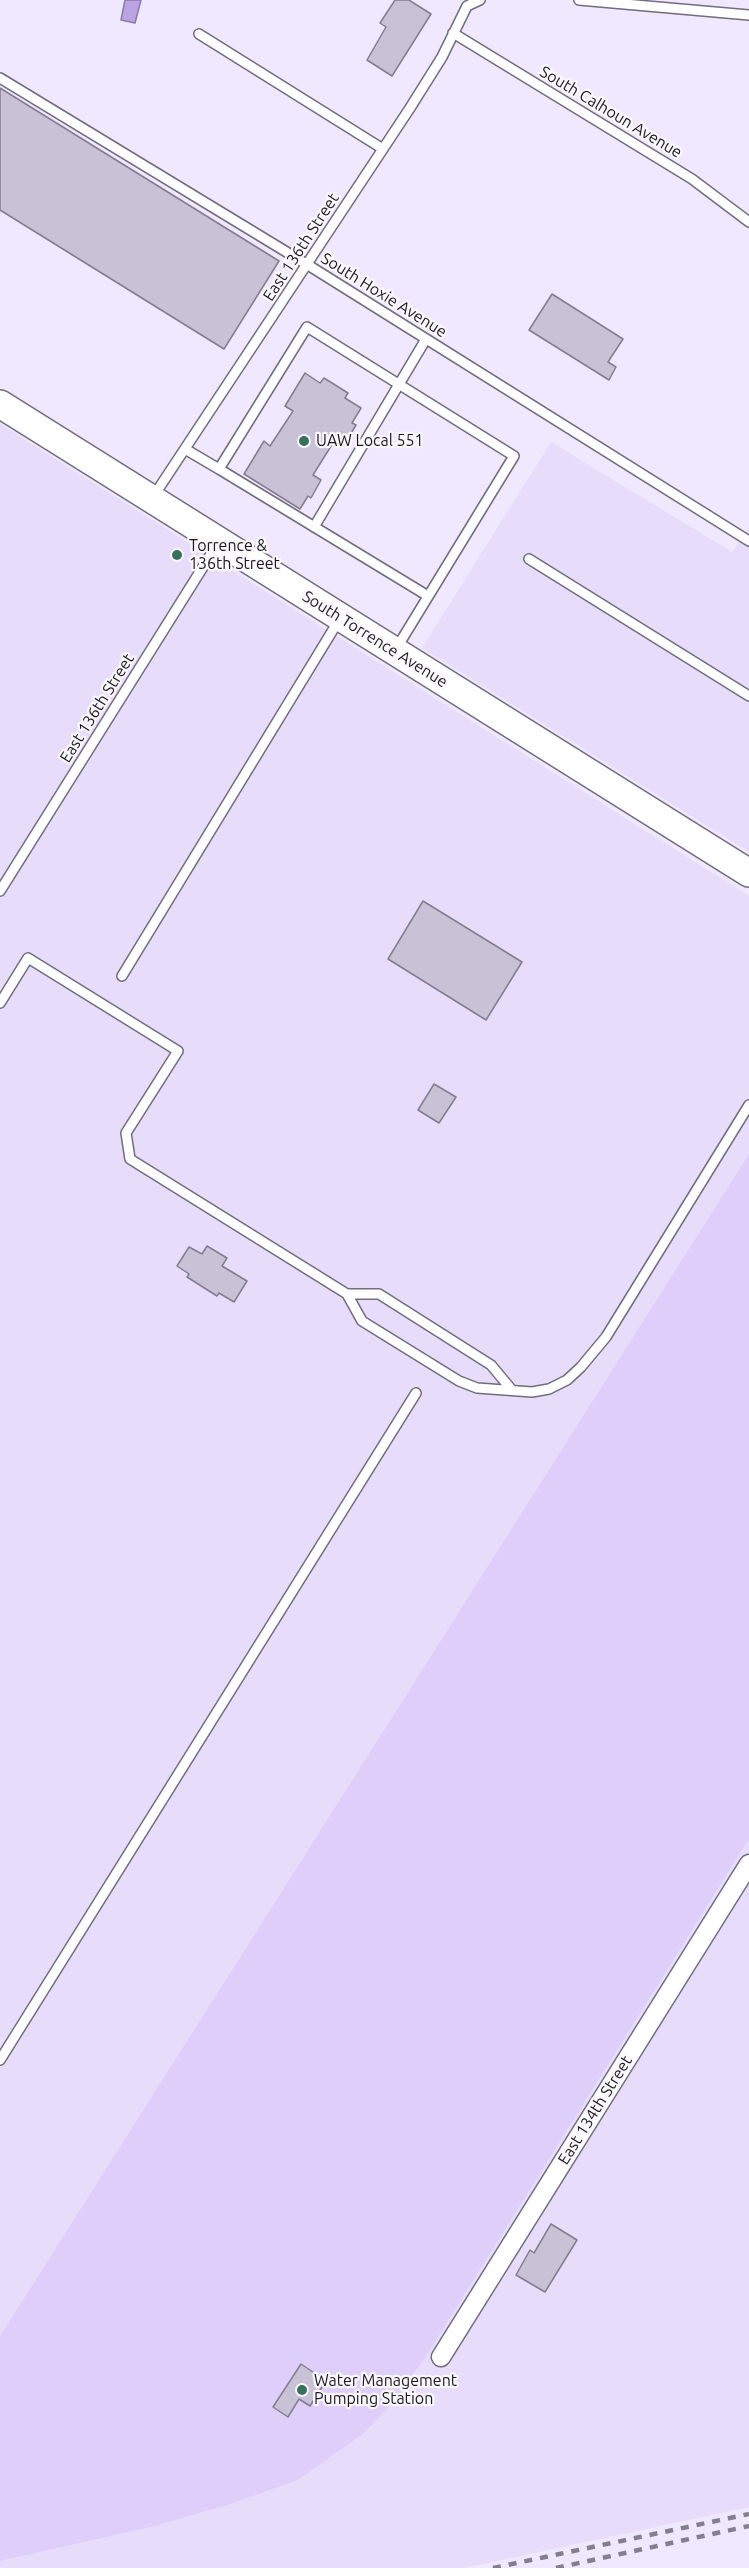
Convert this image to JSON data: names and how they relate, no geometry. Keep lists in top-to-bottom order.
{
  "streets": {
    "main road": ["South Torrence Avenue"],
    "street": ["East 134th Street"],
    "lane": ["South Calhoun Avenue", "East 136th Street", "South Hoxie Avenue"]
  },
  "crossings": [
    ["South Calhoun Avenue", "East 136th Street"],
    ["East 136th Street", "South Hoxie Avenue"],
    ["East 136th Street", "South Torrence Avenue"]
  ],
  "places": ["UAW Local 551", "Torrence & 136th Street", "Water Management Pumping Station"]
}
